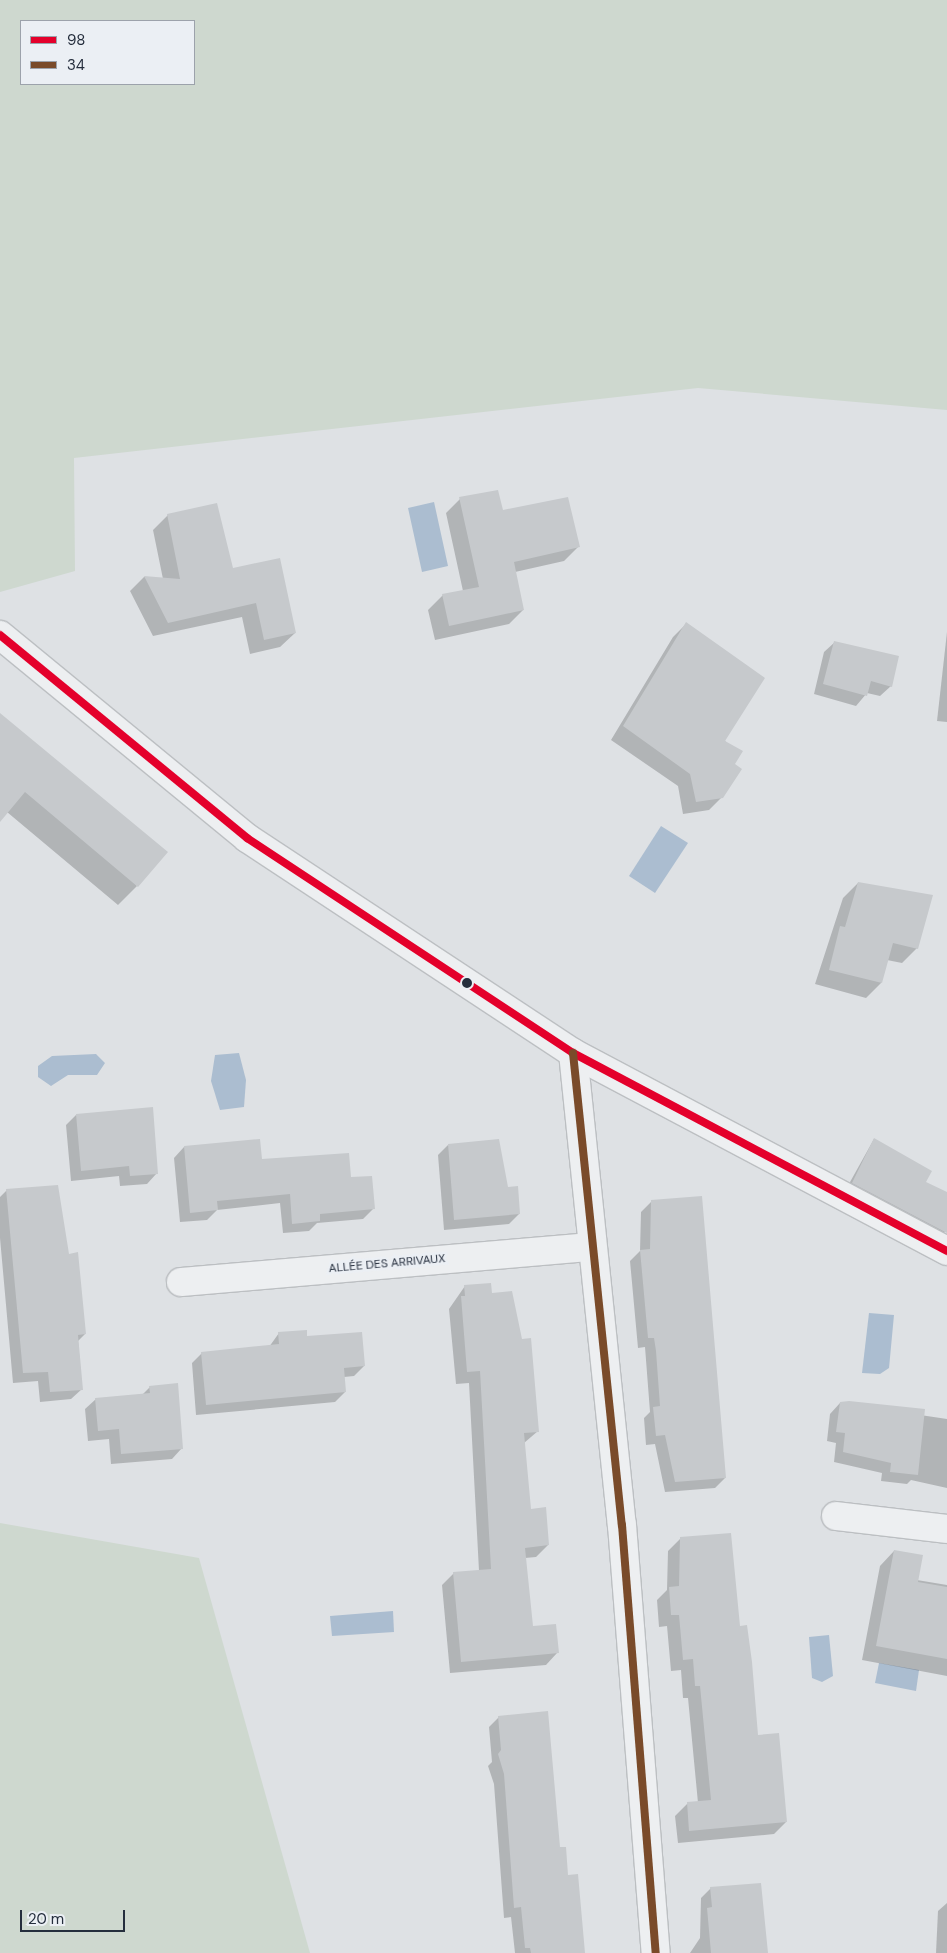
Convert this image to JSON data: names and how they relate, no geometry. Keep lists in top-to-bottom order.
{
  "streets": {
    "street": ["ALLÉE DES ARRIVAUX"]
  },
  "lines": ["transit line 98", "transit line 34"],
  "legend": ["98", "34"],
  "scale_bar": "20 m"
}
